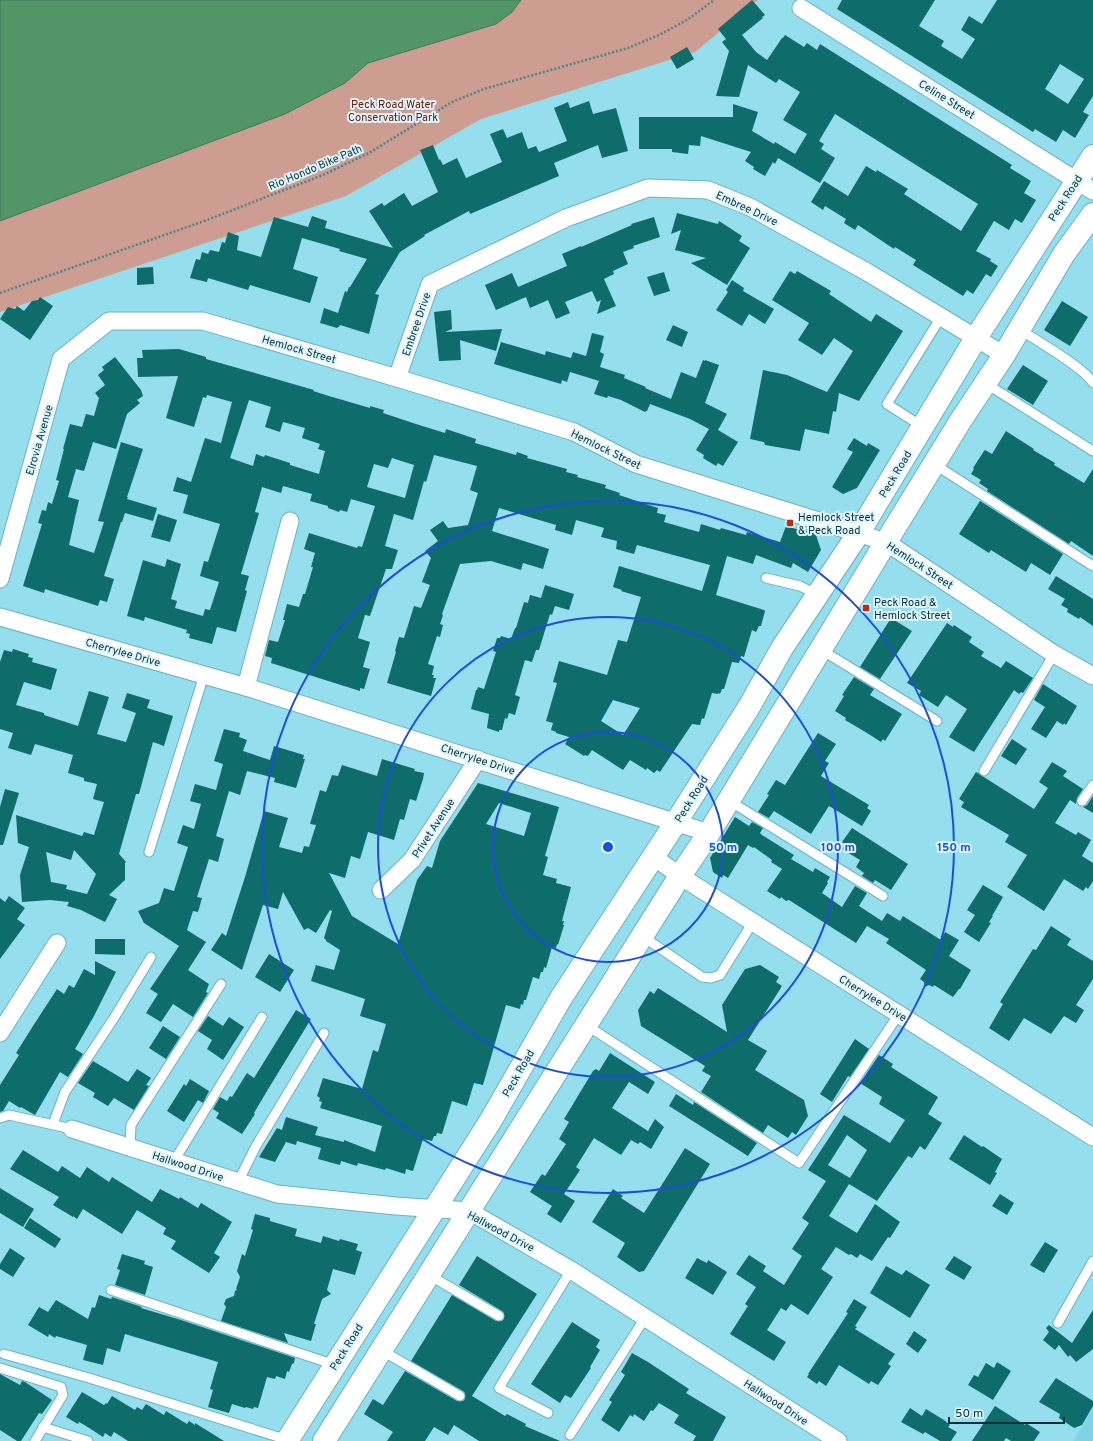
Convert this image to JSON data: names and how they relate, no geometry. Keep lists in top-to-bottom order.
{
  "streets": {
    "main road": ["Peck Road"],
    "street": [
      "Celine Street",
      "Embree Drive",
      "Hemlock Street",
      "Elrovia Avenue",
      "Cherrylee Drive",
      "Privet Avenue",
      "Hallwood Drive"
    ],
    "path": ["Rio Hondo Bike Path"]
  },
  "crossings": [
    ["Celine Street", "Peck Road"],
    ["Peck Road", "Embree Drive"],
    ["Peck Road", "Hemlock Street"],
    ["Peck Road", "Cherrylee Drive"],
    ["Peck Road", "Hallwood Drive"],
    ["Embree Drive", "Hemlock Street"],
    ["Hemlock Street", "Elrovia Avenue"],
    ["Cherrylee Drive", "Privet Avenue"]
  ],
  "parks": ["Peck Road Water Conservation Park"],
  "places": {
    "transit": ["Hemlock Street & Peck Road", "Peck Road & Hemlock Street"]
  },
  "scale_bar": "50 m",
  "rings": ["50 m", "100 m", "150 m"]
}
